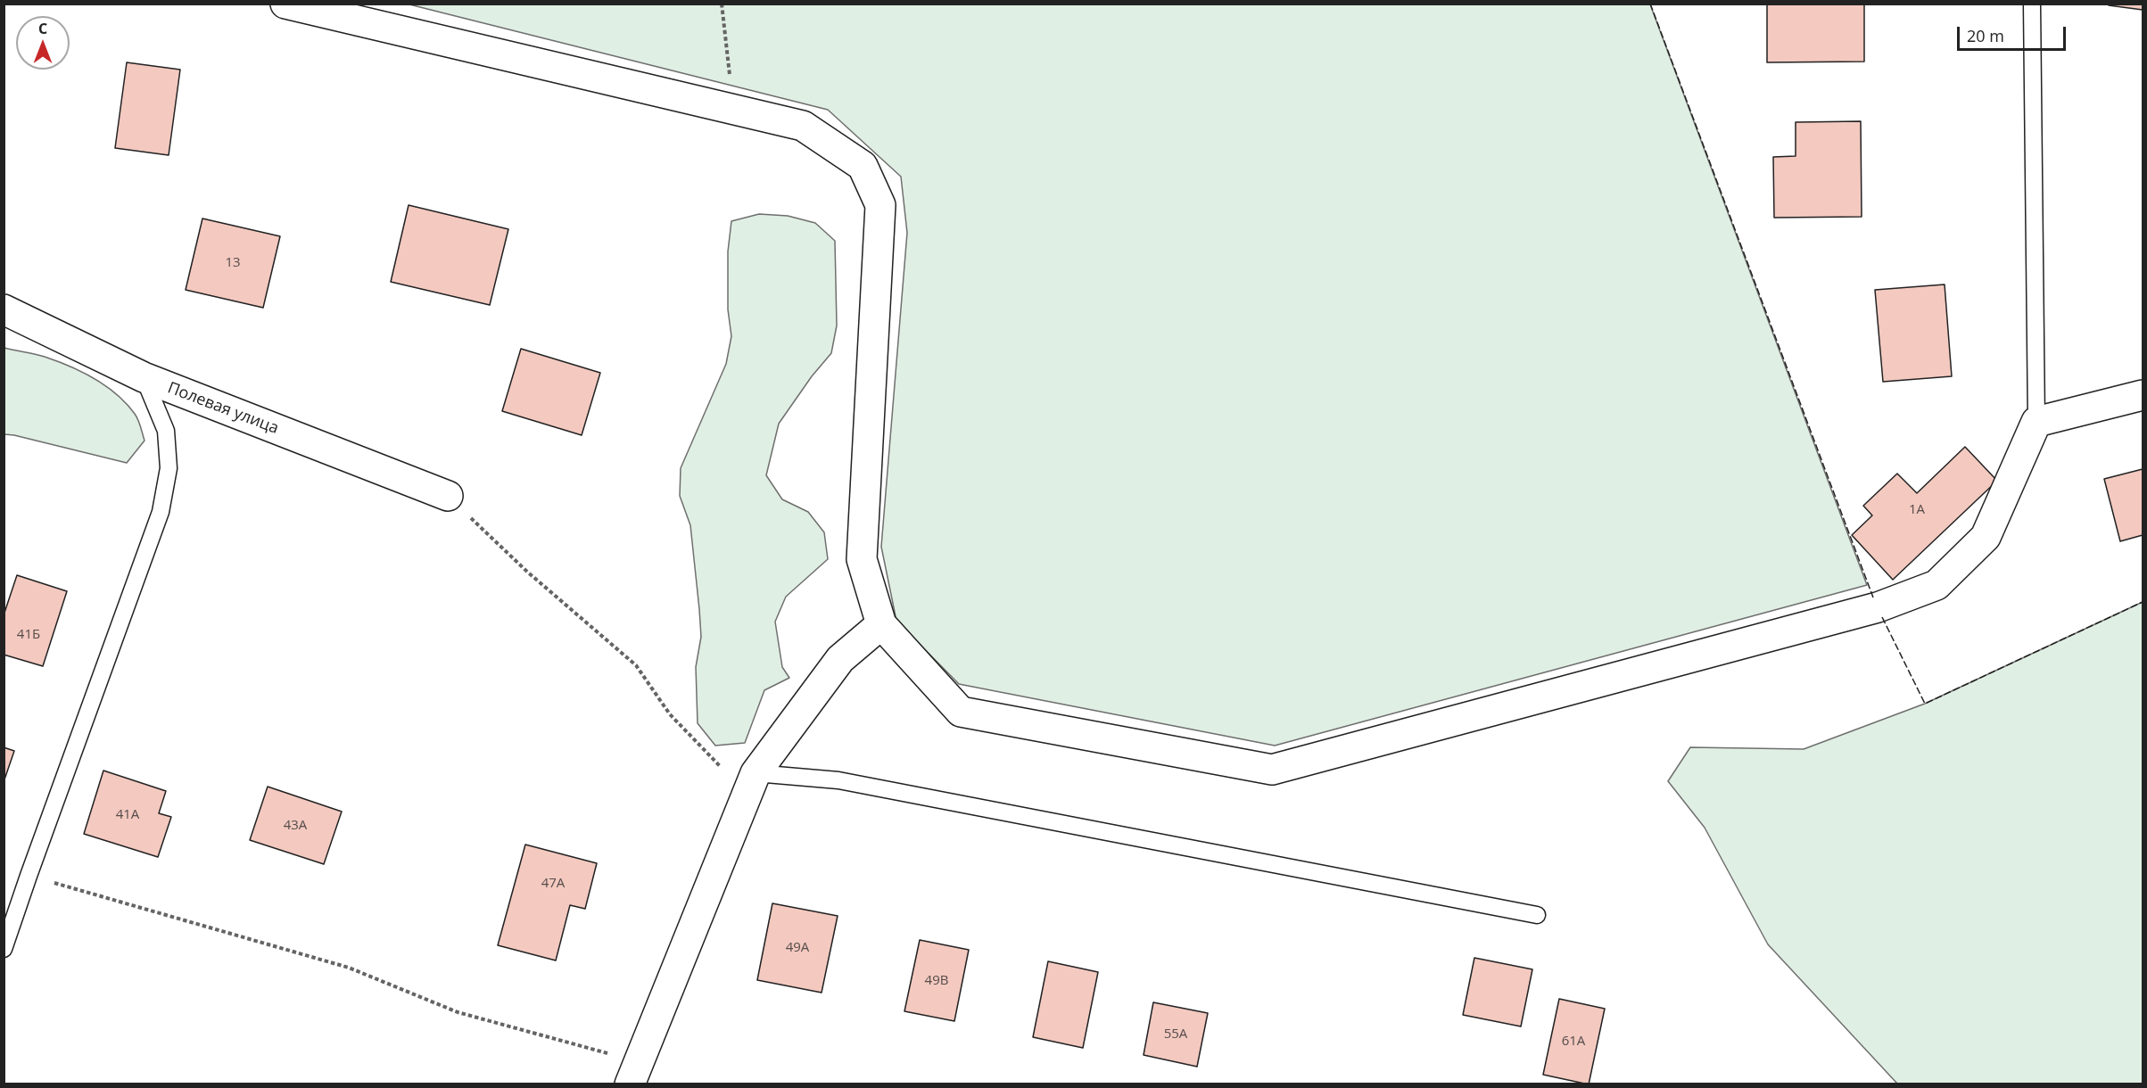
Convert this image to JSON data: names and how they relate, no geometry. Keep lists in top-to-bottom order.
{
  "streets": {
    "street": ["Полевая улица"]
  },
  "house_numbers": [
    "13",
    "1А",
    "41Б",
    "41А",
    "43А",
    "47А",
    "49А",
    "49В",
    "55А",
    "61А"
  ],
  "scale_bar": "20 m",
  "north": "top"
}
